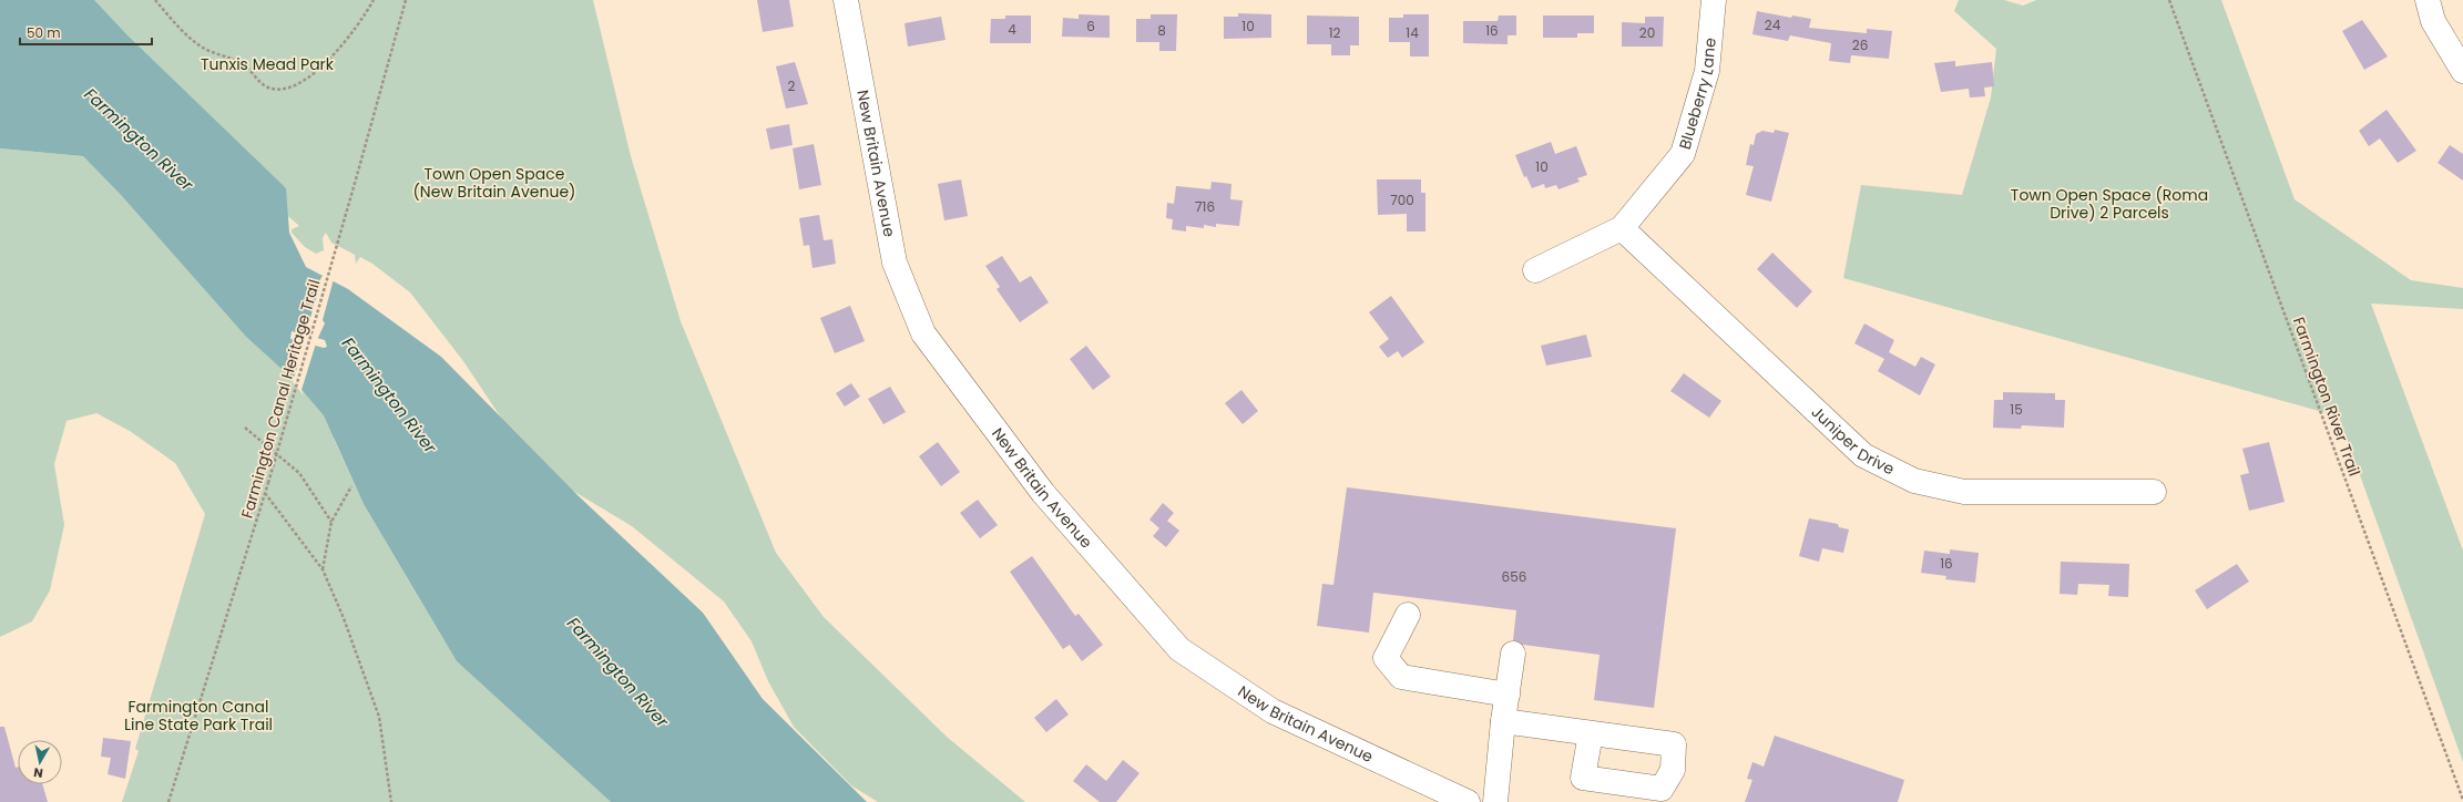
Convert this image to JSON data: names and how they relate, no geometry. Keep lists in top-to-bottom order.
{
  "streets": {
    "street": ["Blueberry Lane", "New Britain Avenue", "Juniper Drive"],
    "path": ["Farmington River Trail", "Farmington Canal Heritage Trail"]
  },
  "crossings": [
    ["Blueberry Lane", "Juniper Drive"]
  ],
  "water": ["Farmington River"],
  "parks": [
    "Tunxis Mead Park",
    "Town Open Space (New Britain Avenue)",
    "Town Open Space (Roma Drive) 2 Parcels",
    "Farmington Canal Line State Park Trail"
  ],
  "house_numbers": [
    "24",
    "6",
    "10",
    "4",
    "8",
    "16",
    "12",
    "14",
    "20",
    "26",
    "2",
    "10",
    "700",
    "716",
    "15",
    "16",
    "656"
  ],
  "scale_bar": "50 m",
  "north": "bottom"
}
